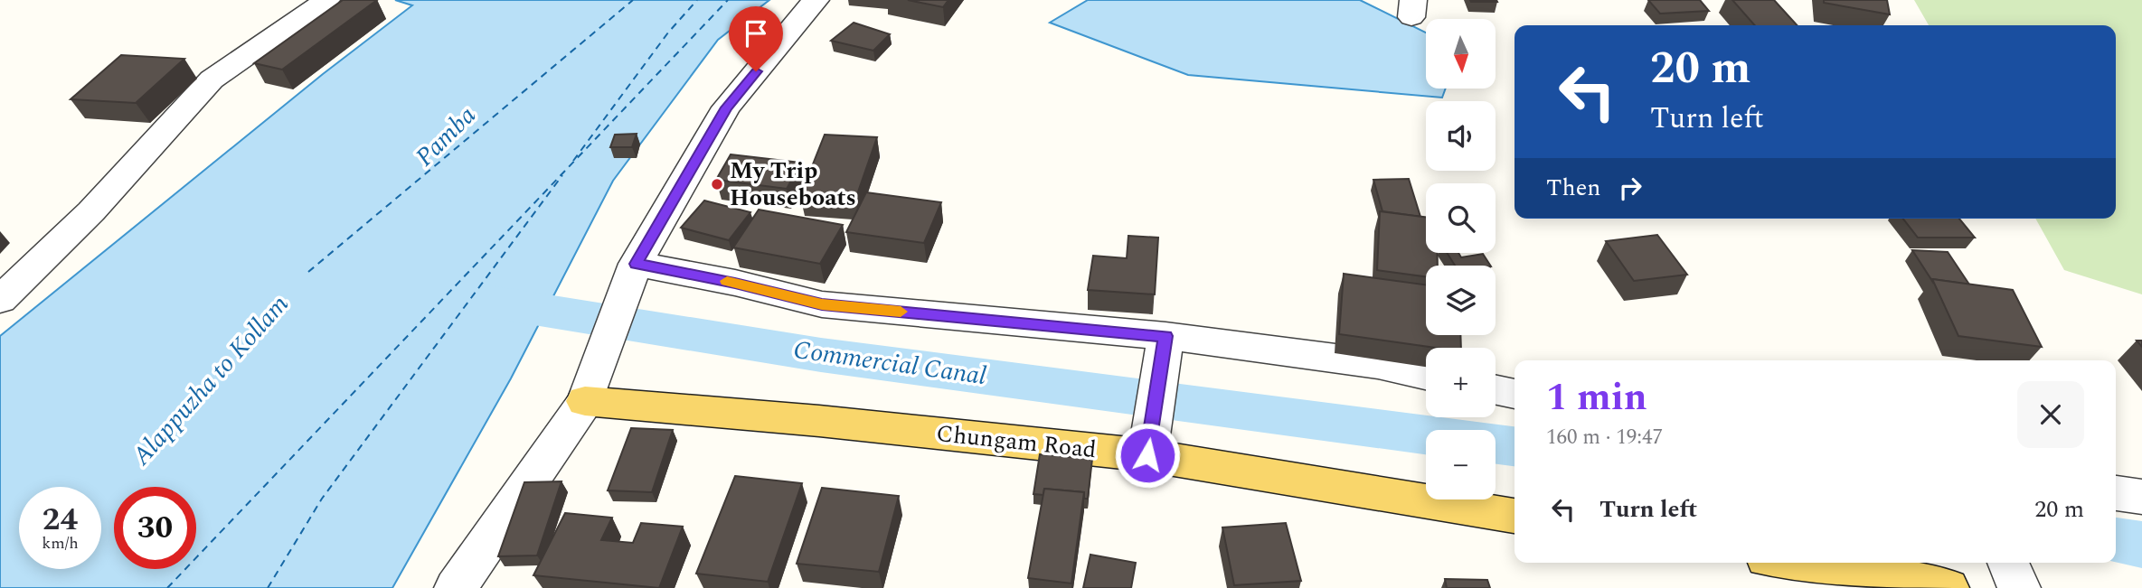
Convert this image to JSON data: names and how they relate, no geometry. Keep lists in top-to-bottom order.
{
  "streets": {
    "main road": ["Chungam Road"]
  },
  "water": ["Pamba", "Commercial Canal", "Alappuzha to Kollam"],
  "places": ["My Trip Houseboats"],
  "north": "bottom",
  "page": {
    "map_buttons": ["+", "−"],
    "turn": ["20 m", "Turn left"],
    "then": "Then",
    "heading": ["1 min", "160 m · 19:47"],
    "list": [
      {
        "name": "Turn left",
        "value": "20 m"
      }
    ],
    "speed": "24 km/h",
    "limit": "30"
  }
}
